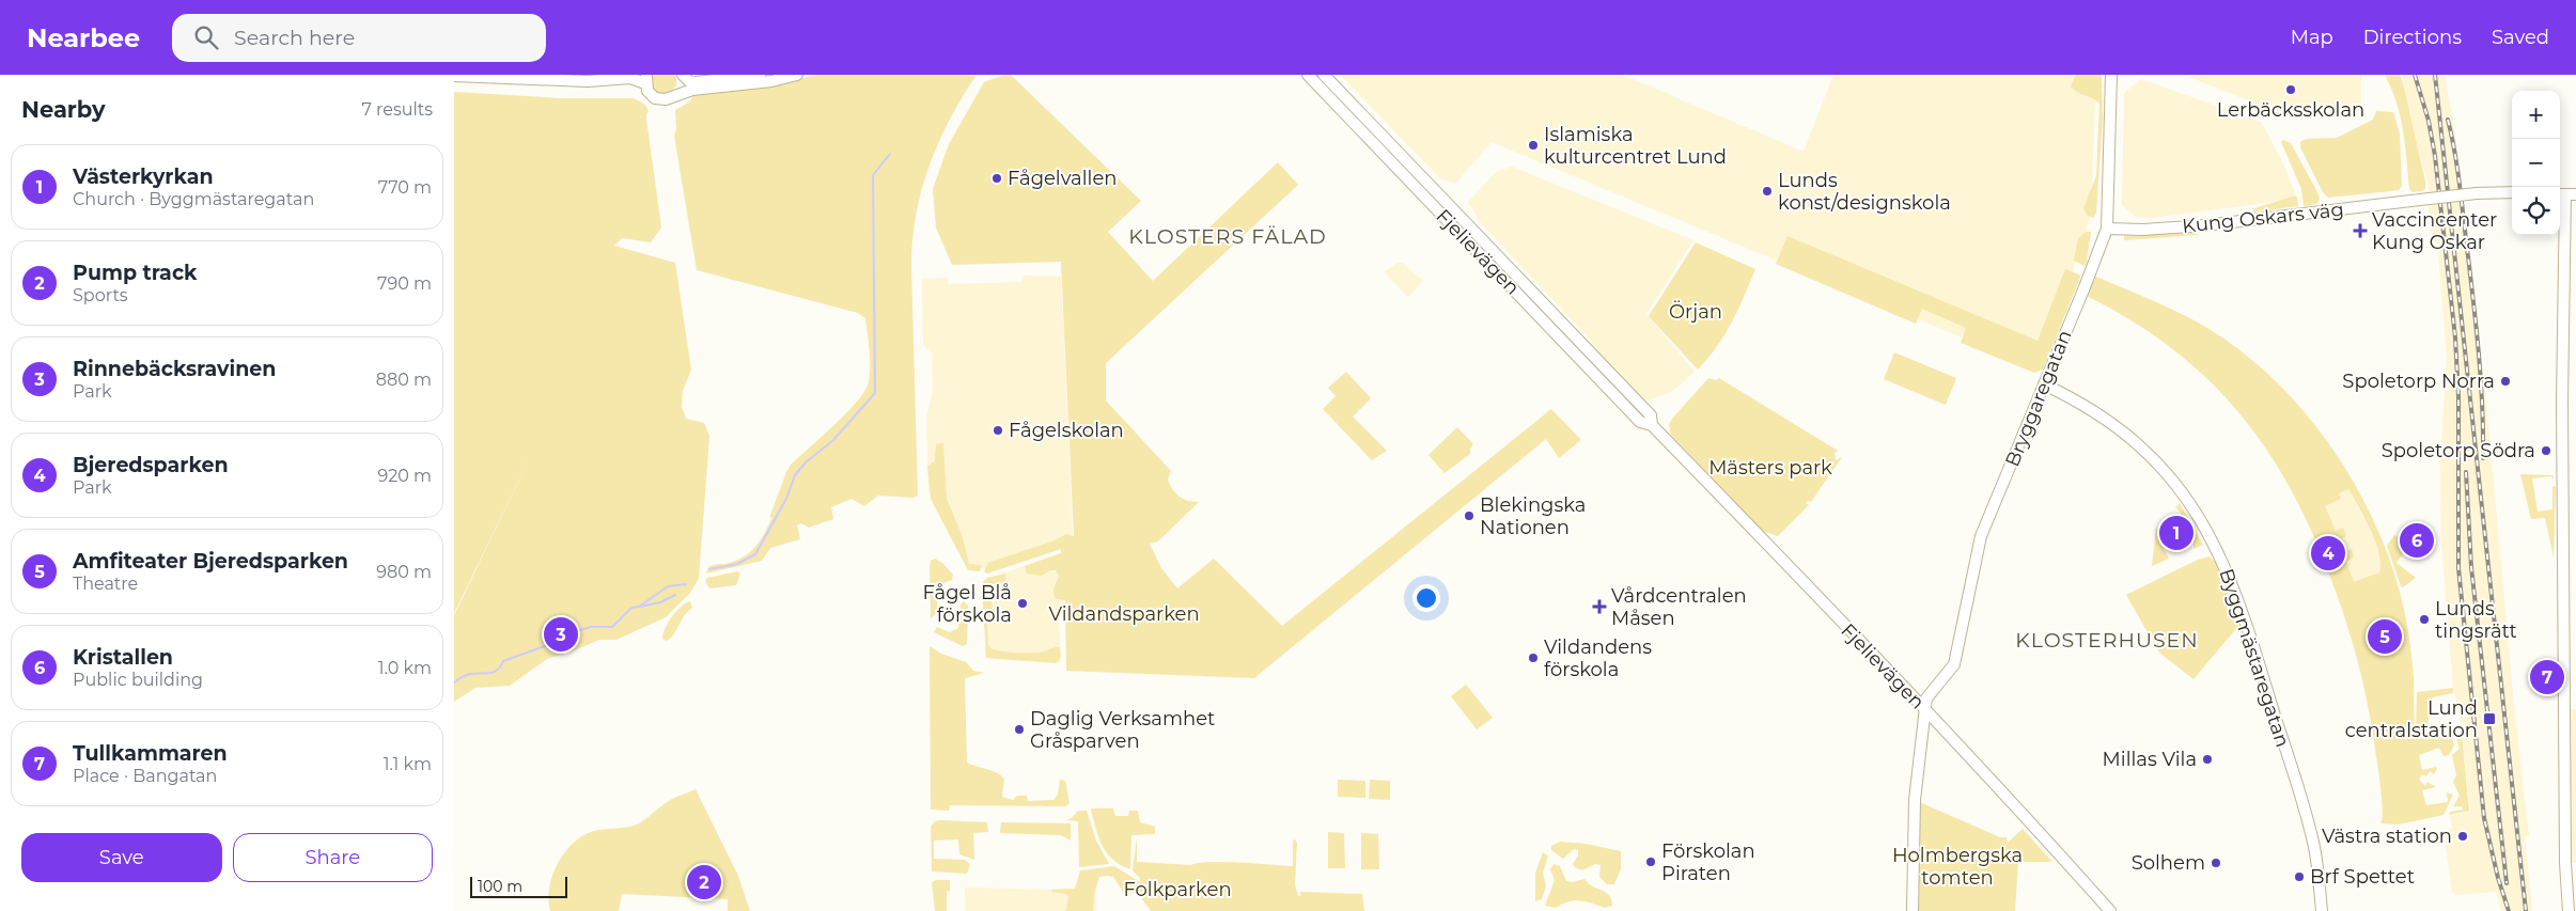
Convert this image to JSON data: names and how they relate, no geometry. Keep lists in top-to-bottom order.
{
  "streets": {
    "main road": [
      "Kung Oskars väg",
      "Fjelievägen",
      "Bryggaregatan",
      "Byggmästaregatan"
    ]
  },
  "crossings": [
    ["Kung Oskars väg", "Bryggaregatan"],
    ["Fjelievägen", "Bryggaregatan"],
    ["Bryggaregatan", "Byggmästaregatan"]
  ],
  "districts": ["KLOSTERS FÄLAD", "KLOSTERHUSEN"],
  "parks": [
    "Örjan",
    "Mästers park",
    "Vildandsparken",
    "Holmbergska tomten",
    "Folkparken"
  ],
  "places": {
    "other": [
      "Lerbäcksskolan",
      "Islamiska kulturcentret Lund",
      "Fågelvallen",
      "Lunds konst/designskola",
      "Spoletorp Norra",
      "Fågelskolan",
      "Spoletorp Södra",
      "Blekingska Nationen",
      "Fågel Blå förskola",
      "Lunds tingsrätt",
      "Vildandens förskola",
      "Daglig Verksamhet Gråsparven",
      "Millas Vila",
      "Västra station",
      "Förskolan Piraten",
      "Solhem",
      "Brf Spettet"
    ],
    "health": ["Vaccincenter Kung Oskar", "Vårdcentralen Måsen"],
    "transit": ["Lund centralstation"]
  },
  "scale_bar": "100 m",
  "page": {
    "header": "Nearbee",
    "search": "Search here",
    "nav": ["Map", "Directions", "Saved"],
    "heading": ["Nearby", "7 results"],
    "map_buttons": ["+", "−"],
    "list": [
      {
        "mark": "1",
        "name": "Västerkyrkan",
        "note": "Church · Byggmästaregatan",
        "value": "770 m"
      },
      {
        "mark": "2",
        "name": "Pump track",
        "note": "Sports",
        "value": "790 m"
      },
      {
        "mark": "3",
        "name": "Rinnebäcksravinen",
        "note": "Park",
        "value": "880 m"
      },
      {
        "mark": "4",
        "name": "Bjeredsparken",
        "note": "Park",
        "value": "920 m"
      },
      {
        "mark": "5",
        "name": "Amfiteater Bjeredsparken",
        "note": "Theatre",
        "value": "980 m"
      },
      {
        "mark": "6",
        "name": "Kristallen",
        "note": "Public building",
        "value": "1.0 km"
      },
      {
        "mark": "7",
        "name": "Tullkammaren",
        "note": "Place · Bangatan",
        "value": "1.1 km"
      }
    ],
    "pins": [
      "1",
      "6",
      "4",
      "3",
      "5",
      "7",
      "2"
    ],
    "buttons": ["Save", "Share"],
    "scale": "100 m"
  }
}
